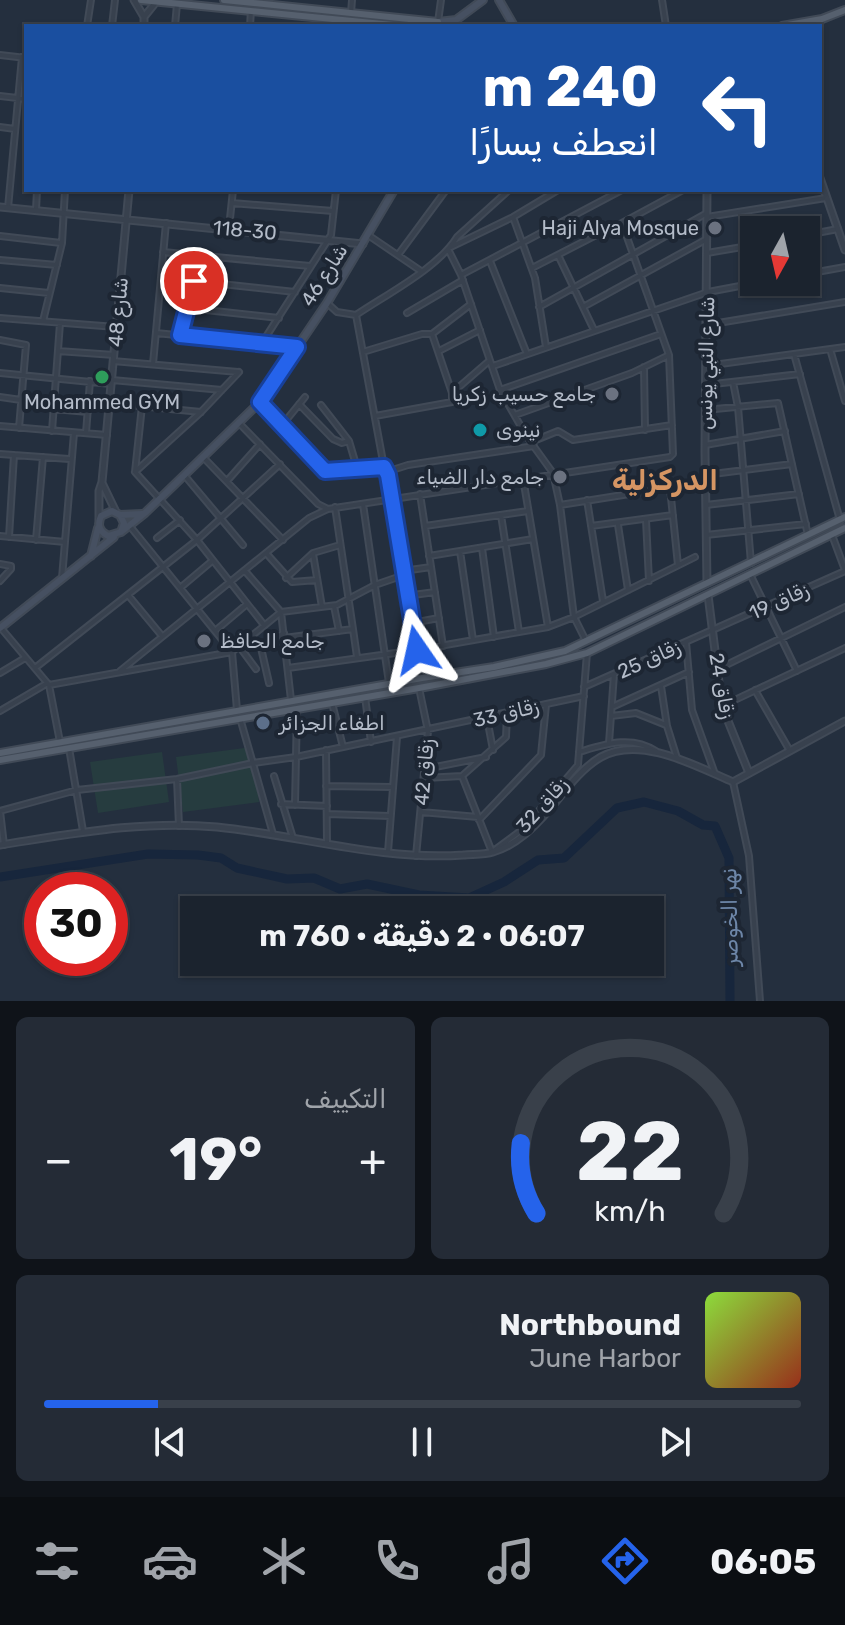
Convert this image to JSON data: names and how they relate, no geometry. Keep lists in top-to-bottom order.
{
  "streets": {
    "main road": ["شارع 46"],
    "street": [
      "118-30",
      "شارع 48",
      "شارع النبي يونس",
      "زقاق 19",
      "زقاق 25",
      "زقاق 24",
      "زقاق 33",
      "زقاق 42",
      "زقاق 32"
    ]
  },
  "crossings": [
    ["118-30", "شارع 46"],
    ["118-30", "شارع 48"],
    ["شارع 46", "شارع 48"],
    ["زقاق 19", "زقاق 25"],
    ["زقاق 19", "زقاق 24"],
    ["زقاق 25", "زقاق 24"],
    ["زقاق 25", "زقاق 32"],
    ["زقاق 33", "زقاق 42"],
    ["زقاق 33", "زقاق 32"]
  ],
  "districts": ["الدركزلية"],
  "water": ["نهر الخوصر"],
  "places": [
    "Haji Alya Mosque",
    "Mohammed GYM",
    "جامع حسيب زكريا",
    "نينوى",
    "جامع دار الضياء",
    "جامع الحافظ",
    "اطفاء الجزائر"
  ],
  "north": "bottom",
  "page": {
    "turn": ["240 m", "انعطف يسارًا"],
    "limit": "30",
    "trip": "06:07 · 2 دقيقة · 760 m",
    "tile": "التكييف",
    "heat": ["−", "19°", "+"],
    "song": ["Northbound", "June Harbor"],
    "tabs": "06:05",
    "gauge": ["22", "km/h"]
  }
}
